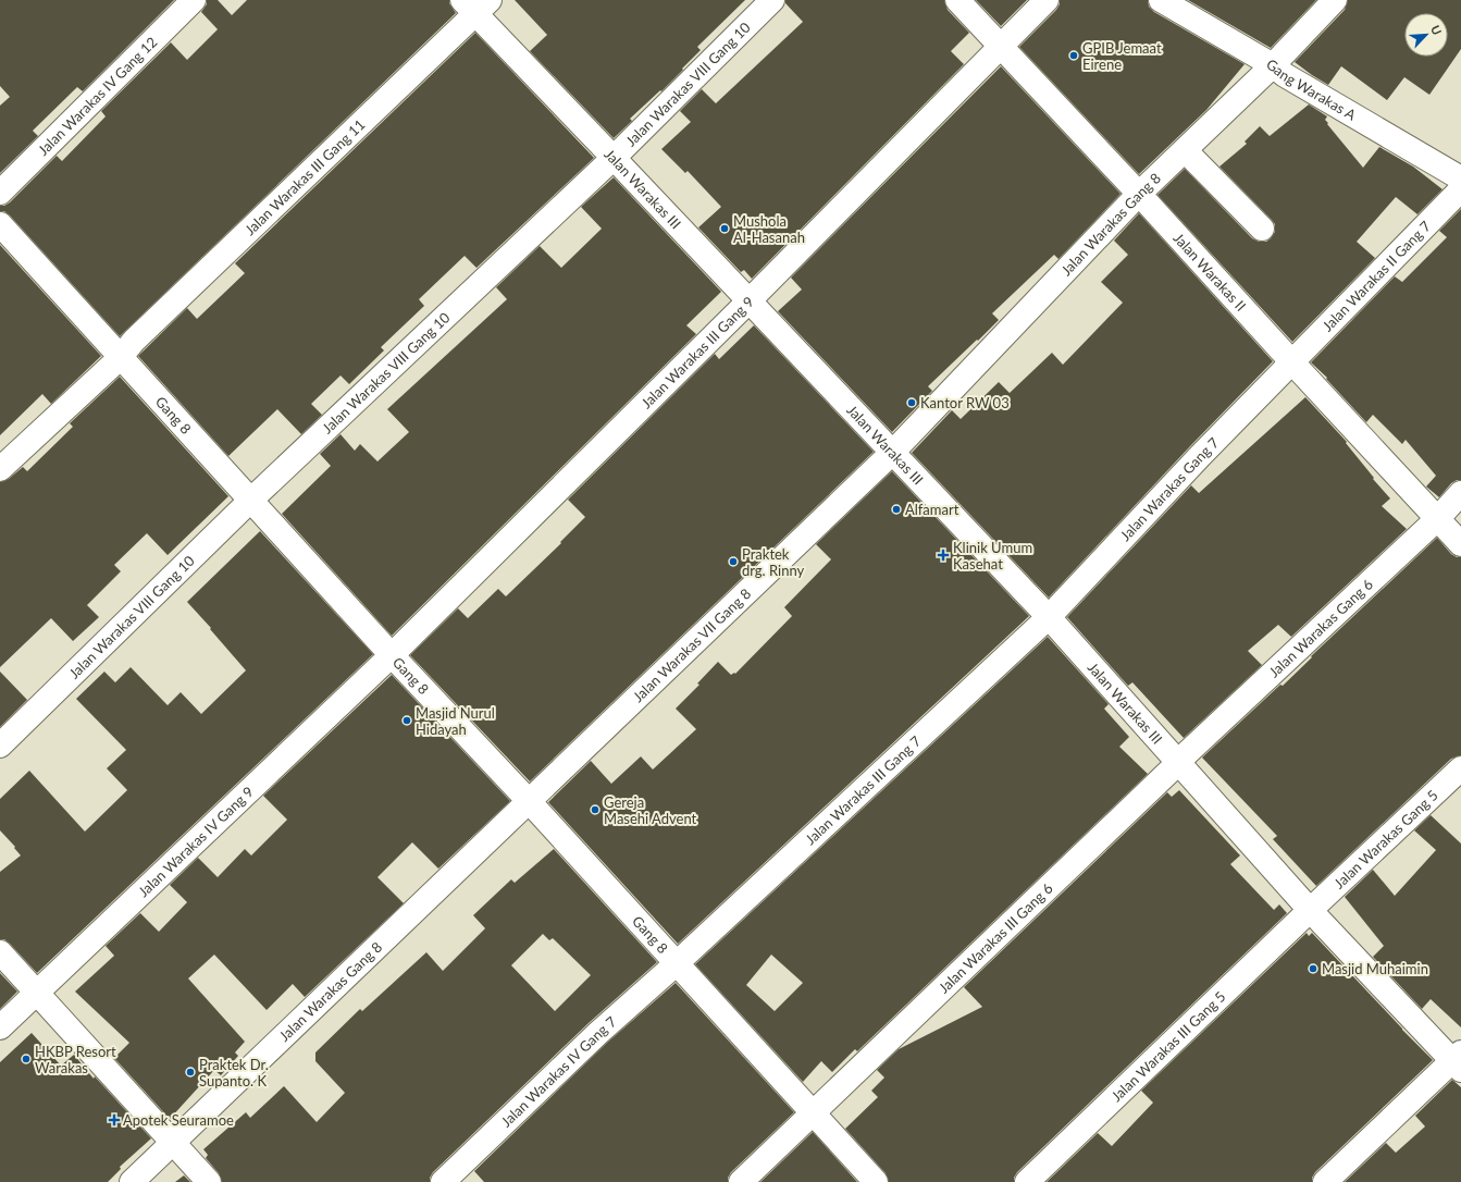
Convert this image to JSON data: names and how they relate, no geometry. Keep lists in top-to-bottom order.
{
  "streets": {
    "street": [
      "Jalan Warakas VIII Gang 10",
      "Gang Warakas A",
      "Jalan Warakas IV Gang 12",
      "Jalan Warakas III Gang 11",
      "Jalan Warakas III",
      "Jalan Warakas Gang 8",
      "Jalan Warakas II",
      "Jalan Warakas II Gang 7",
      "Jalan Warakas III Gang 9",
      "Gang 8",
      "Jalan Warakas Gang 7",
      "Jalan Warakas Gang 6",
      "Jalan Warakas VII Gang 8",
      "Jalan Warakas III Gang 7",
      "Jalan Warakas Gang 5",
      "Jalan Warakas IV Gang 9",
      "Jalan Warakas III Gang 6",
      "Jalan Warakas III Gang 5",
      "Jalan Warakas IV Gang 7"
    ]
  },
  "crossings": [
    ["Jalan Warakas VIII Gang 10", "Jalan Warakas III"],
    ["Jalan Warakas VIII Gang 10", "Gang 8"],
    ["Gang Warakas A", "Jalan Warakas Gang 8"],
    ["Jalan Warakas III Gang 11", "Jalan Warakas III"],
    ["Jalan Warakas III Gang 11", "Gang 8"],
    ["Jalan Warakas III", "Jalan Warakas Gang 8"],
    ["Jalan Warakas III", "Jalan Warakas III Gang 9"],
    ["Jalan Warakas III", "Jalan Warakas Gang 7"],
    ["Jalan Warakas III", "Jalan Warakas Gang 6"],
    ["Jalan Warakas III", "Jalan Warakas VII Gang 8"],
    ["Jalan Warakas III", "Jalan Warakas III Gang 7"],
    ["Jalan Warakas III", "Jalan Warakas Gang 5"],
    ["Jalan Warakas III", "Jalan Warakas III Gang 6"],
    ["Jalan Warakas III", "Jalan Warakas III Gang 5"],
    ["Jalan Warakas Gang 8", "Jalan Warakas II"],
    ["Jalan Warakas Gang 8", "Gang 8"],
    ["Jalan Warakas Gang 8", "Jalan Warakas VII Gang 8"],
    ["Jalan Warakas II", "Jalan Warakas II Gang 7"],
    ["Jalan Warakas II", "Jalan Warakas III Gang 9"],
    ["Jalan Warakas II", "Jalan Warakas Gang 7"],
    ["Jalan Warakas II", "Jalan Warakas Gang 6"],
    ["Jalan Warakas II Gang 7", "Jalan Warakas Gang 7"],
    ["Jalan Warakas III Gang 9", "Gang 8"],
    ["Jalan Warakas III Gang 9", "Jalan Warakas IV Gang 9"],
    ["Gang 8", "Jalan Warakas VII Gang 8"],
    ["Gang 8", "Jalan Warakas III Gang 7"],
    ["Gang 8", "Jalan Warakas IV Gang 9"],
    ["Gang 8", "Jalan Warakas III Gang 6"],
    ["Gang 8", "Jalan Warakas IV Gang 7"],
    ["Jalan Warakas Gang 7", "Jalan Warakas III Gang 7"],
    ["Jalan Warakas Gang 6", "Jalan Warakas III Gang 6"],
    ["Jalan Warakas III Gang 7", "Jalan Warakas IV Gang 7"],
    ["Jalan Warakas Gang 5", "Jalan Warakas III Gang 5"]
  ],
  "places": {
    "other": [
      "GPIB Jemaat Eirene",
      "Mushola Al-Hasanah",
      "Kantor RW 03",
      "Alfamart",
      "Praktek drg. Rinny",
      "Masjid Nurul Hidayah",
      "Gereja Masehi Advent",
      "Masjid Muhaimin",
      "HKBP Resort Warakas",
      "Praktek Dr. Supanto. K"
    ],
    "health": ["Klinik Umum Kasehat", "Apotek Seuramoe"]
  },
  "north": "top right"
}
